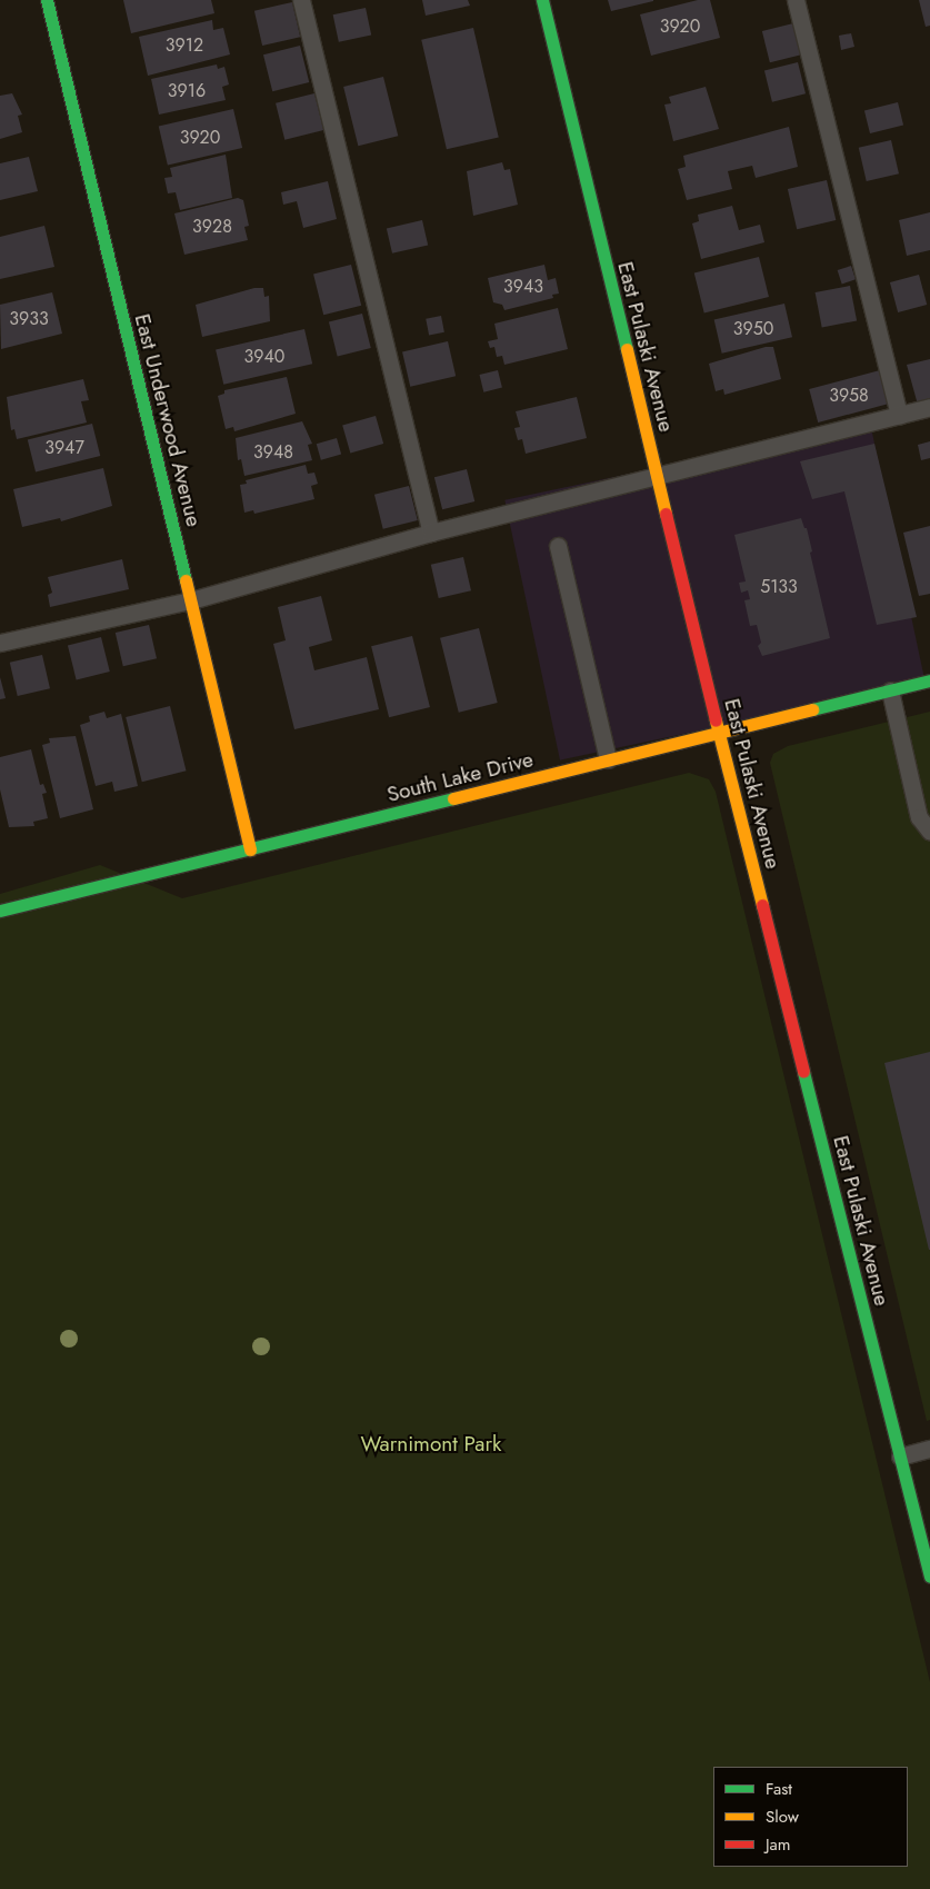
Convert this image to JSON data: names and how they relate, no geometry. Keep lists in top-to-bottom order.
{
  "streets": {
    "street": ["East Pulaski Avenue", "East Underwood Avenue", "South Lake Drive"]
  },
  "crossings": [
    ["East Pulaski Avenue", "South Lake Drive"],
    ["East Underwood Avenue", "South Lake Drive"]
  ],
  "parks": ["Warnimont Park"],
  "house_numbers": [
    "3920",
    "3912",
    "3916",
    "3920",
    "3928",
    "3943",
    "3933",
    "3950",
    "3940",
    "3958",
    "3947",
    "3948",
    "5133"
  ],
  "legend": ["Fast", "Slow", "Jam"]
}
